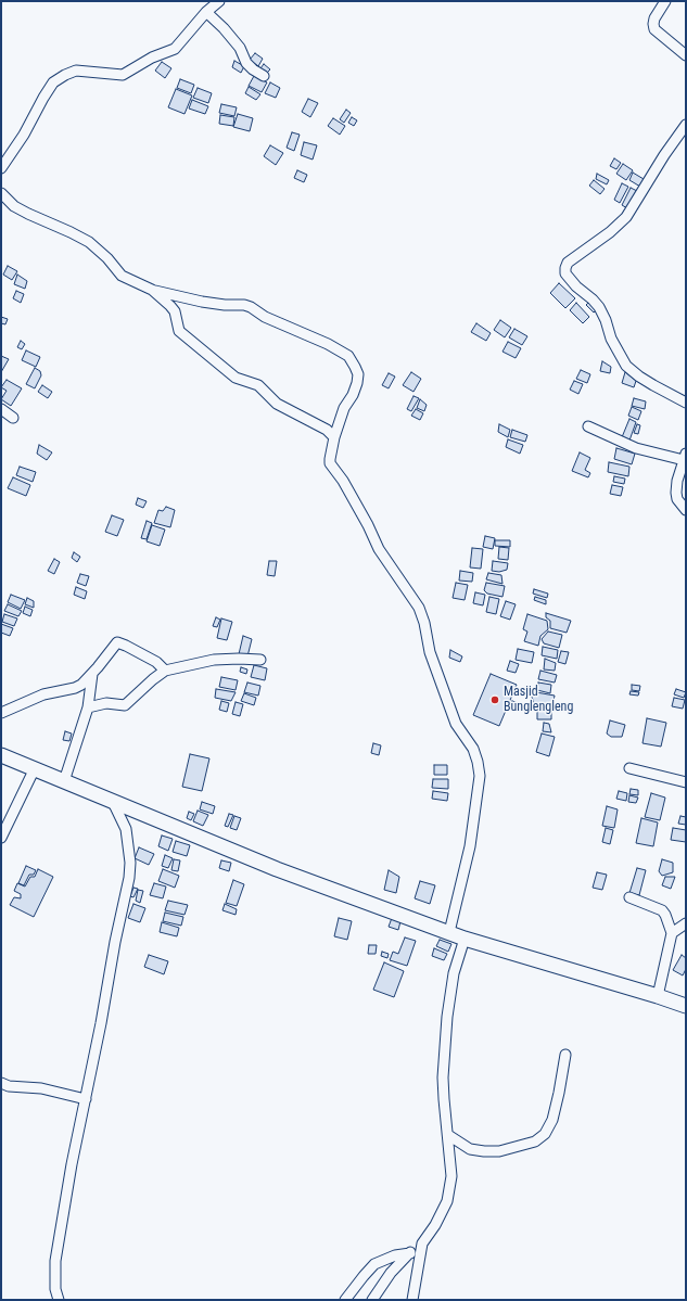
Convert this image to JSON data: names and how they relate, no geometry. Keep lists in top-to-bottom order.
{
  "places": ["Masjid Bunglengleng"]
}
